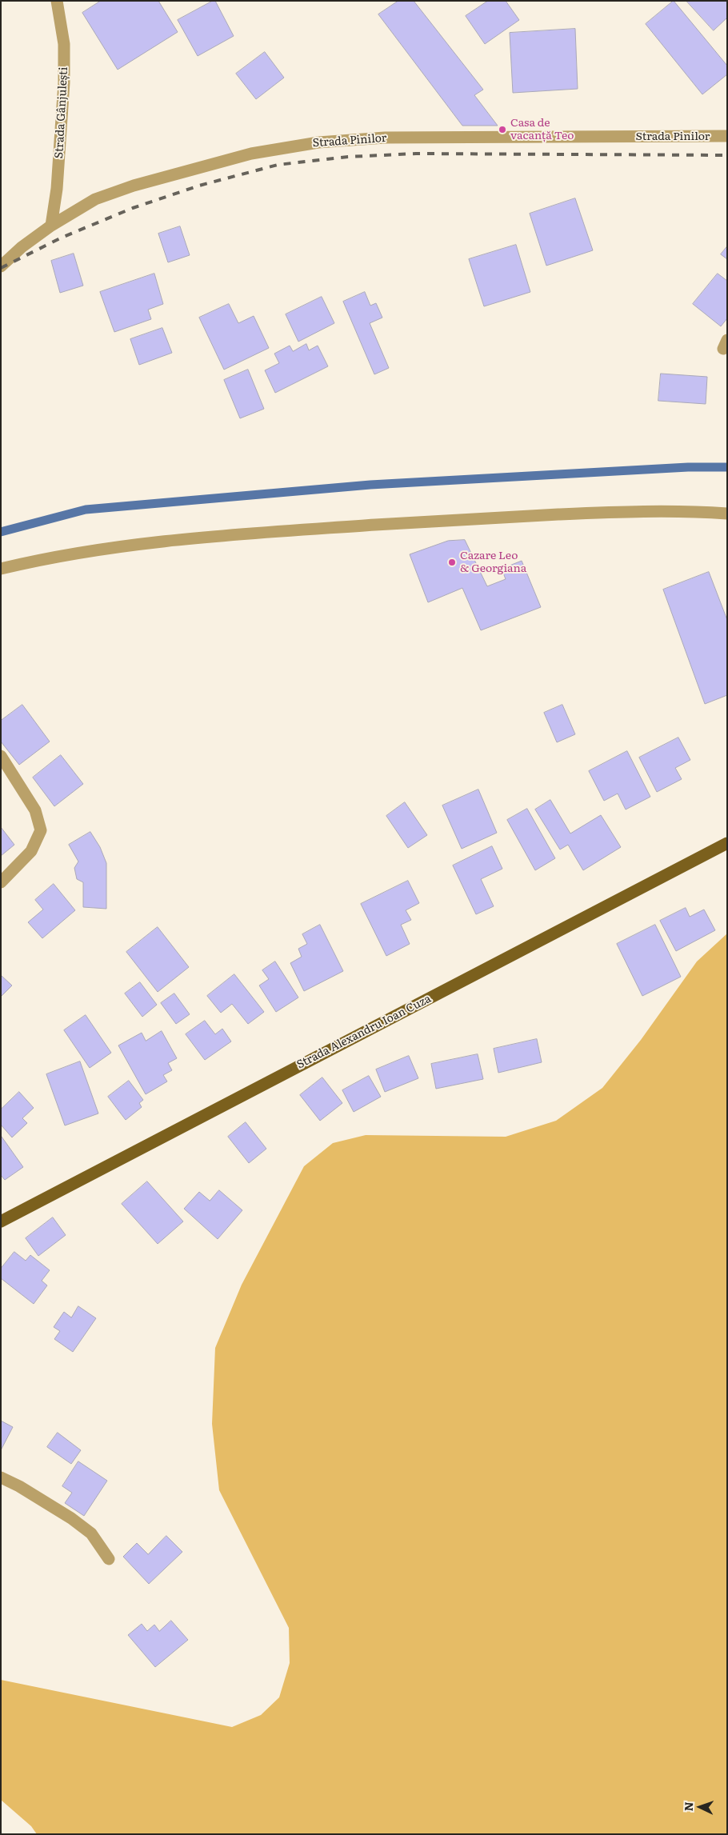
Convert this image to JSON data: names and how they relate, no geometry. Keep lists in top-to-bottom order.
{
  "streets": {
    "main road": ["Strada Alexandru Ioan Cuza"],
    "street": ["Strada Gânjulești", "Strada Pinilor"]
  },
  "crossings": [
    ["Strada Gânjulești", "Strada Pinilor"]
  ],
  "places": ["Casa de vacanță Teo", "Cazare Leo & Georgiana"],
  "north": "left"
}
